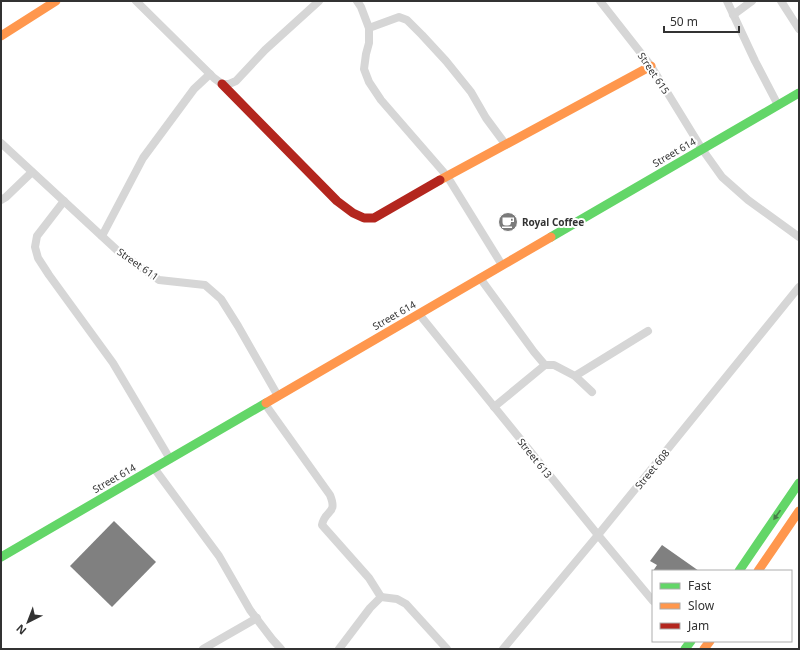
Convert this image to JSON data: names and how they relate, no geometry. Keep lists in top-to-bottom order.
{
  "streets": {
    "street": [
      "Street 615",
      "Street 614",
      "Street 611",
      "Street 613",
      "Street 608"
    ]
  },
  "crossings": [
    ["Street 615", "Street 614"],
    ["Street 614", "Street 611"],
    ["Street 614", "Street 613"],
    ["Street 613", "Street 608"]
  ],
  "places": {
    "cafe": ["Royal Coffee"]
  },
  "legend": ["Fast", "Slow", "Jam"],
  "scale_bar": "50 m",
  "north": "bottom left"
}
